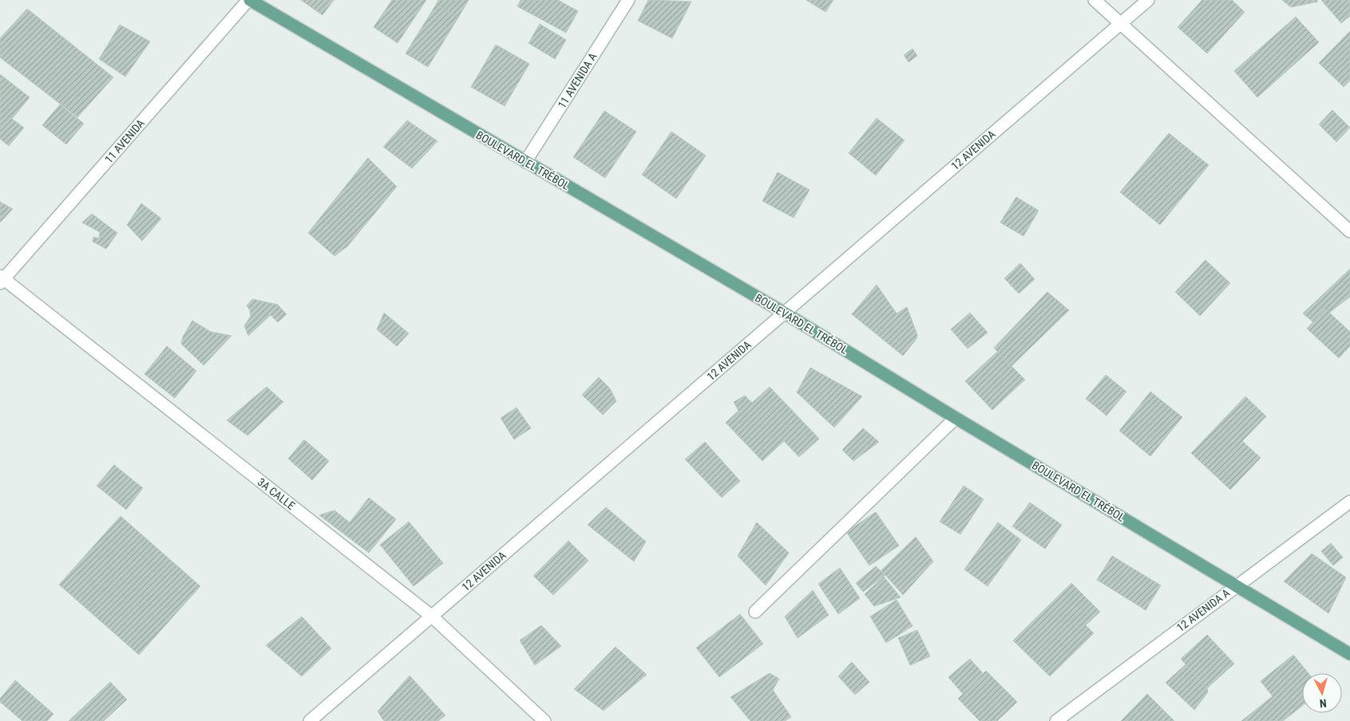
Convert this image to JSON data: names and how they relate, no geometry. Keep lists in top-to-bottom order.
{
  "streets": {
    "main road": ["BOULEVARD EL TRÉBOL"],
    "street": [
      "11 AVENIDA A",
      "11 AVENIDA",
      "12 AVENIDA",
      "3A CALLE",
      "12 AVENIDA A"
    ]
  },
  "crossings": [
    ["11 AVENIDA A", "BOULEVARD EL TRÉBOL"],
    ["11 AVENIDA", "BOULEVARD EL TRÉBOL"],
    ["11 AVENIDA", "3A CALLE"],
    ["12 AVENIDA", "BOULEVARD EL TRÉBOL"],
    ["12 AVENIDA", "3A CALLE"],
    ["BOULEVARD EL TRÉBOL", "12 AVENIDA A"]
  ],
  "north": "bottom"
}
